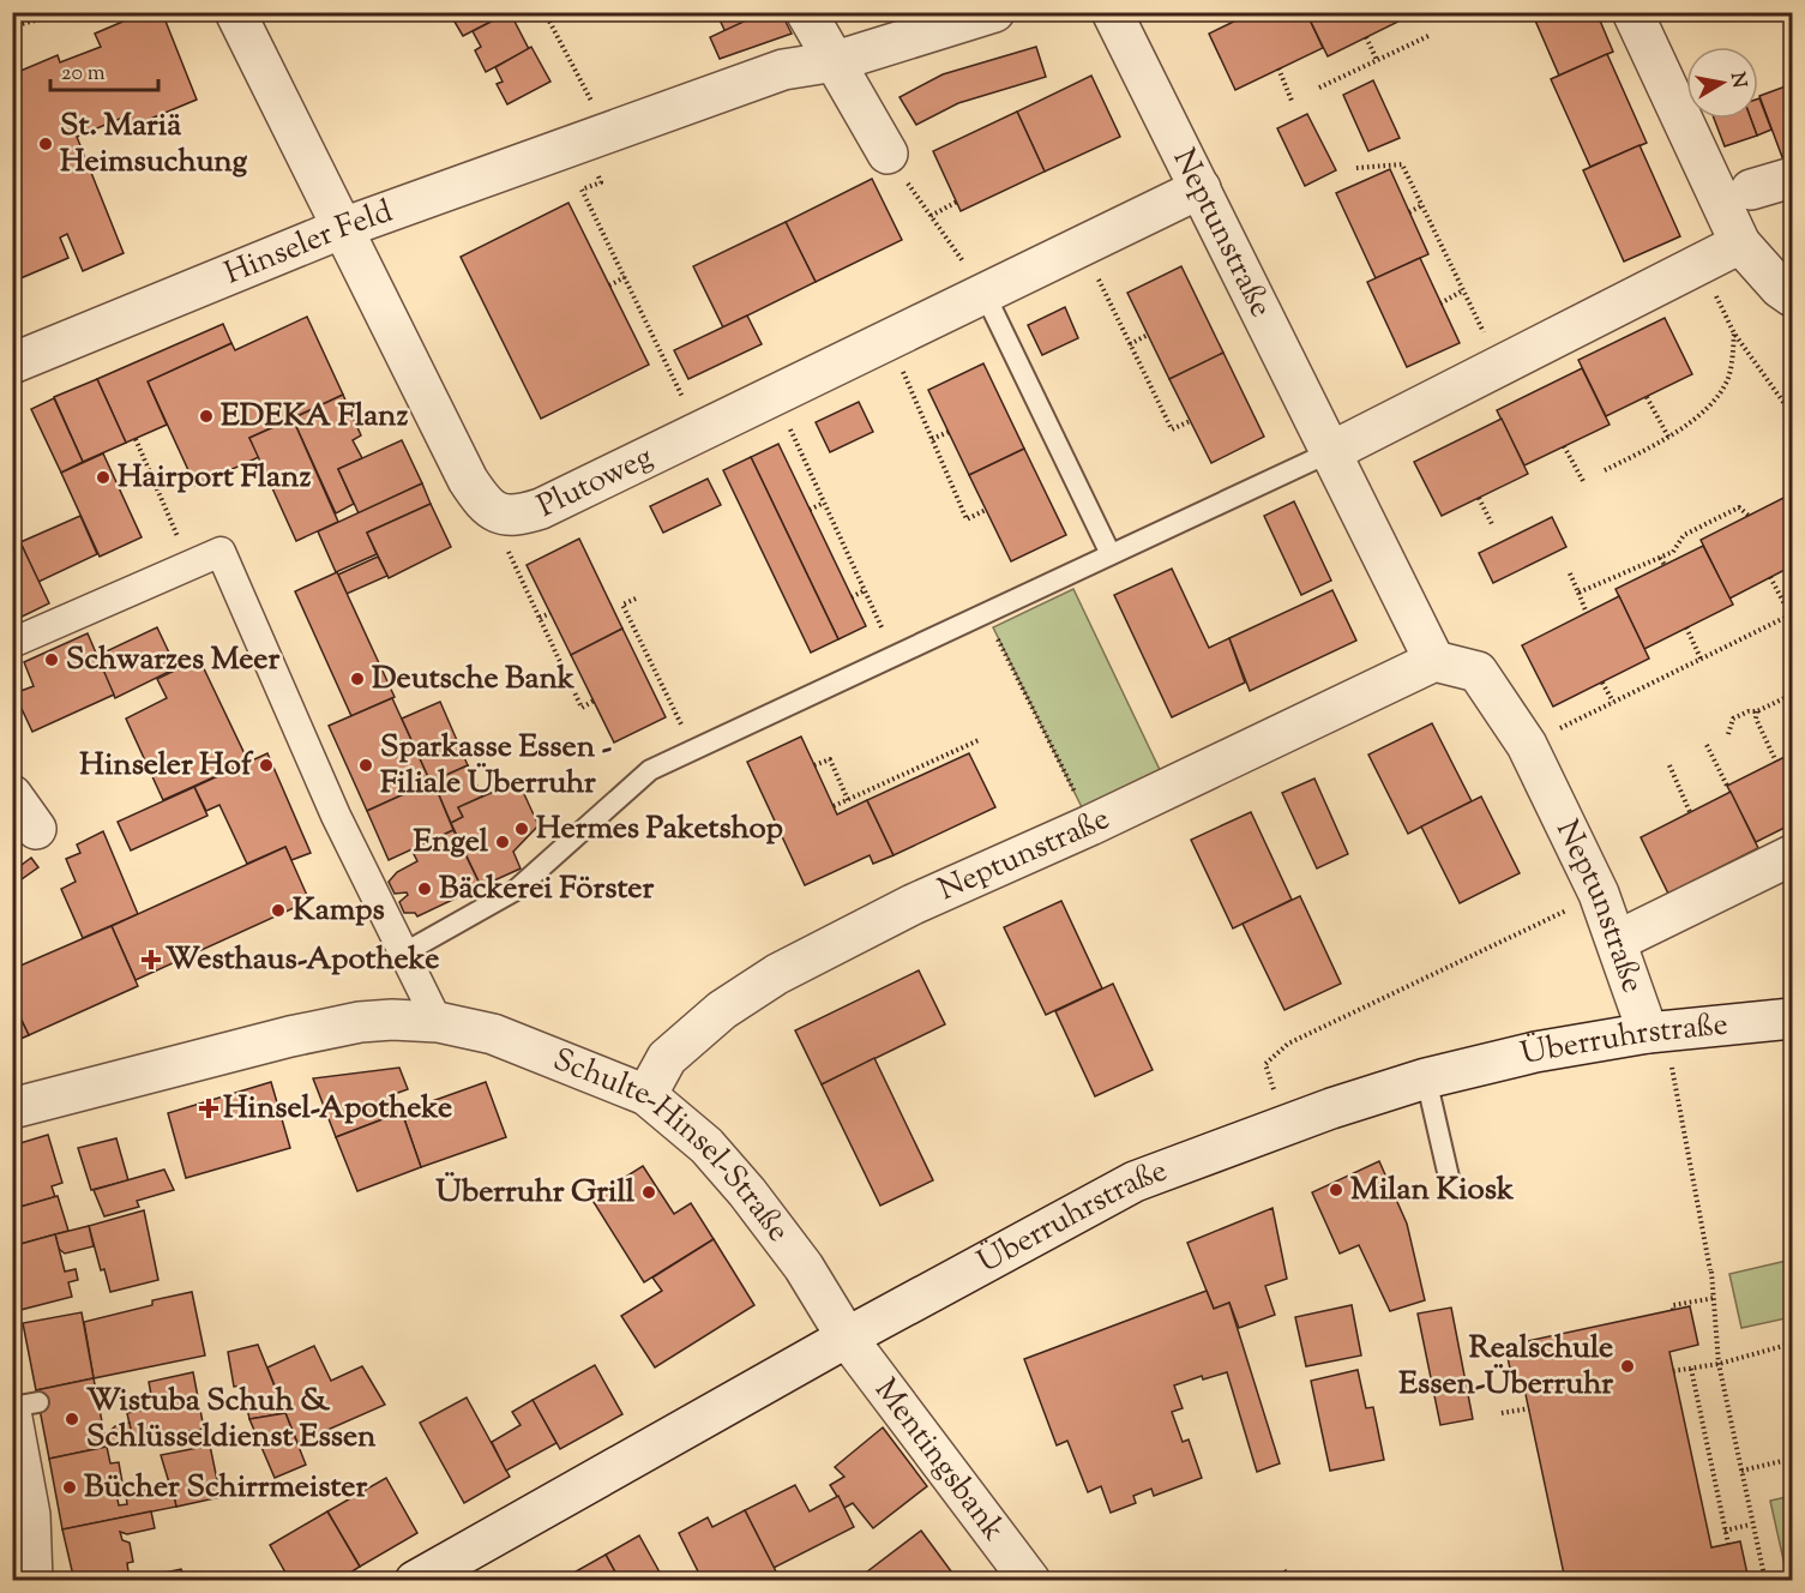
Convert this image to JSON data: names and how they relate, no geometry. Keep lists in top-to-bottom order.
{
  "streets": {
    "street": [
      "Neptunstraße",
      "Hinseler Feld",
      "Plutoweg",
      "Überruhrstraße",
      "Schulte-Hinsel-Straße",
      "Mentingsbank"
    ]
  },
  "crossings": [
    ["Neptunstraße", "Plutoweg"],
    ["Neptunstraße", "Überruhrstraße"],
    ["Neptunstraße", "Schulte-Hinsel-Straße"],
    ["Hinseler Feld", "Plutoweg"],
    ["Überruhrstraße", "Schulte-Hinsel-Straße"],
    ["Überruhrstraße", "Mentingsbank"],
    ["Schulte-Hinsel-Straße", "Mentingsbank"]
  ],
  "places": {
    "other": [
      "St. Mariä Heimsuchung",
      "EDEKA Flanz",
      "Hairport Flanz",
      "Schwarzes Meer",
      "Deutsche Bank",
      "Hinseler Hof",
      "Sparkasse Essen - Filiale Überruhr",
      "Hermes Paketshop",
      "Engel",
      "Bäckerei Förster",
      "Kamps",
      "Milan Kiosk",
      "Überruhr Grill",
      "Realschule Essen-Überruhr",
      "Wistuba Schuh & Schlüsseldienst Essen",
      "Bücher Schirrmeister"
    ],
    "health": ["Westhaus-Apotheke", "Hinsel-Apotheke"]
  },
  "scale_bar": "20 m",
  "north": "right"
}
